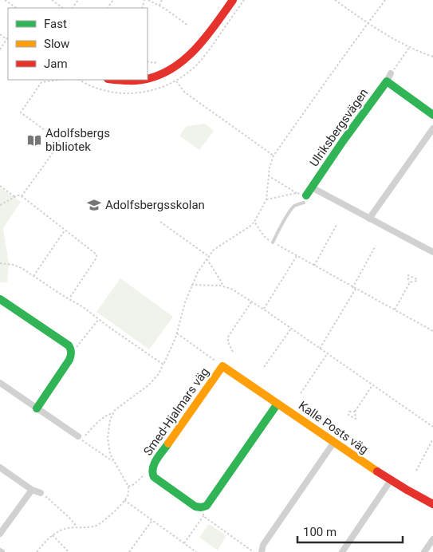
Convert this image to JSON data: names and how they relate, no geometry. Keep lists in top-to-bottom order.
{
  "streets": {
    "street": ["Ulriksbergsvägen", "Smed-Hjalmars väg", "Kalle Posts väg"]
  },
  "crossings": [
    ["Smed-Hjalmars väg", "Kalle Posts väg"]
  ],
  "places": {
    "library": ["Adolfsbergs bibliotek"],
    "school or university": ["Adolfsbergsskolan"]
  },
  "legend": ["Fast", "Slow", "Jam"],
  "scale_bar": "100 m"
}
